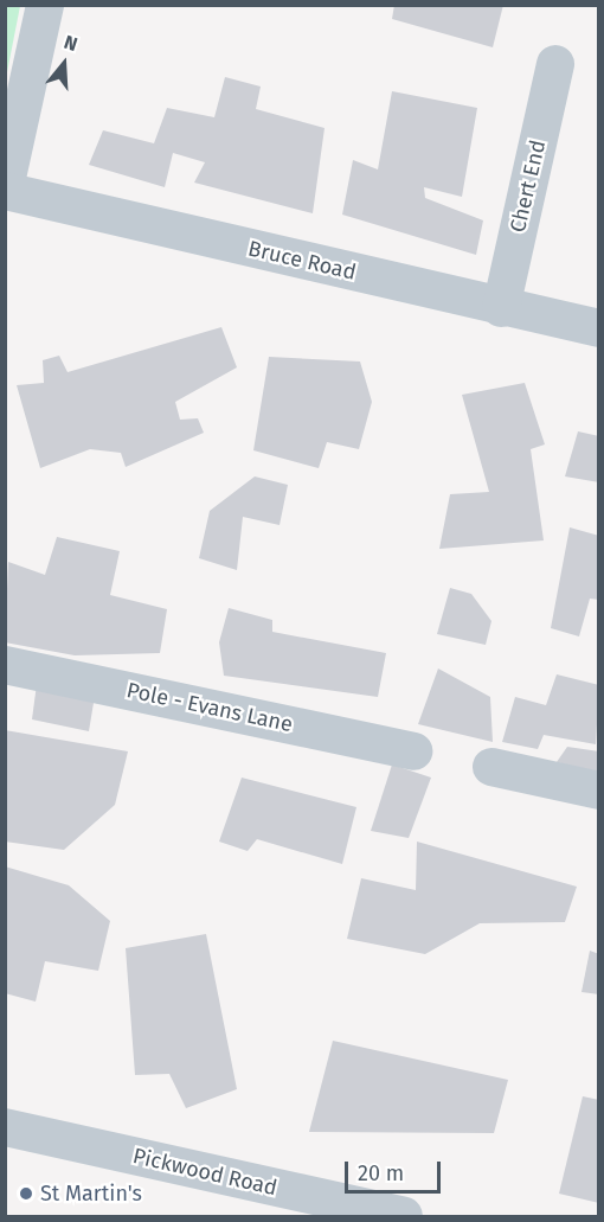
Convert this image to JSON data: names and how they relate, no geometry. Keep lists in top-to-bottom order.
{
  "streets": {
    "street": [
      "Chert End",
      "Bruce Road",
      "Pole - Evans Lane",
      "Pickwood Road"
    ]
  },
  "crossings": [
    ["Chert End", "Bruce Road"]
  ],
  "places": ["St Martin's"],
  "scale_bar": "20 m",
  "north": "top"
}
